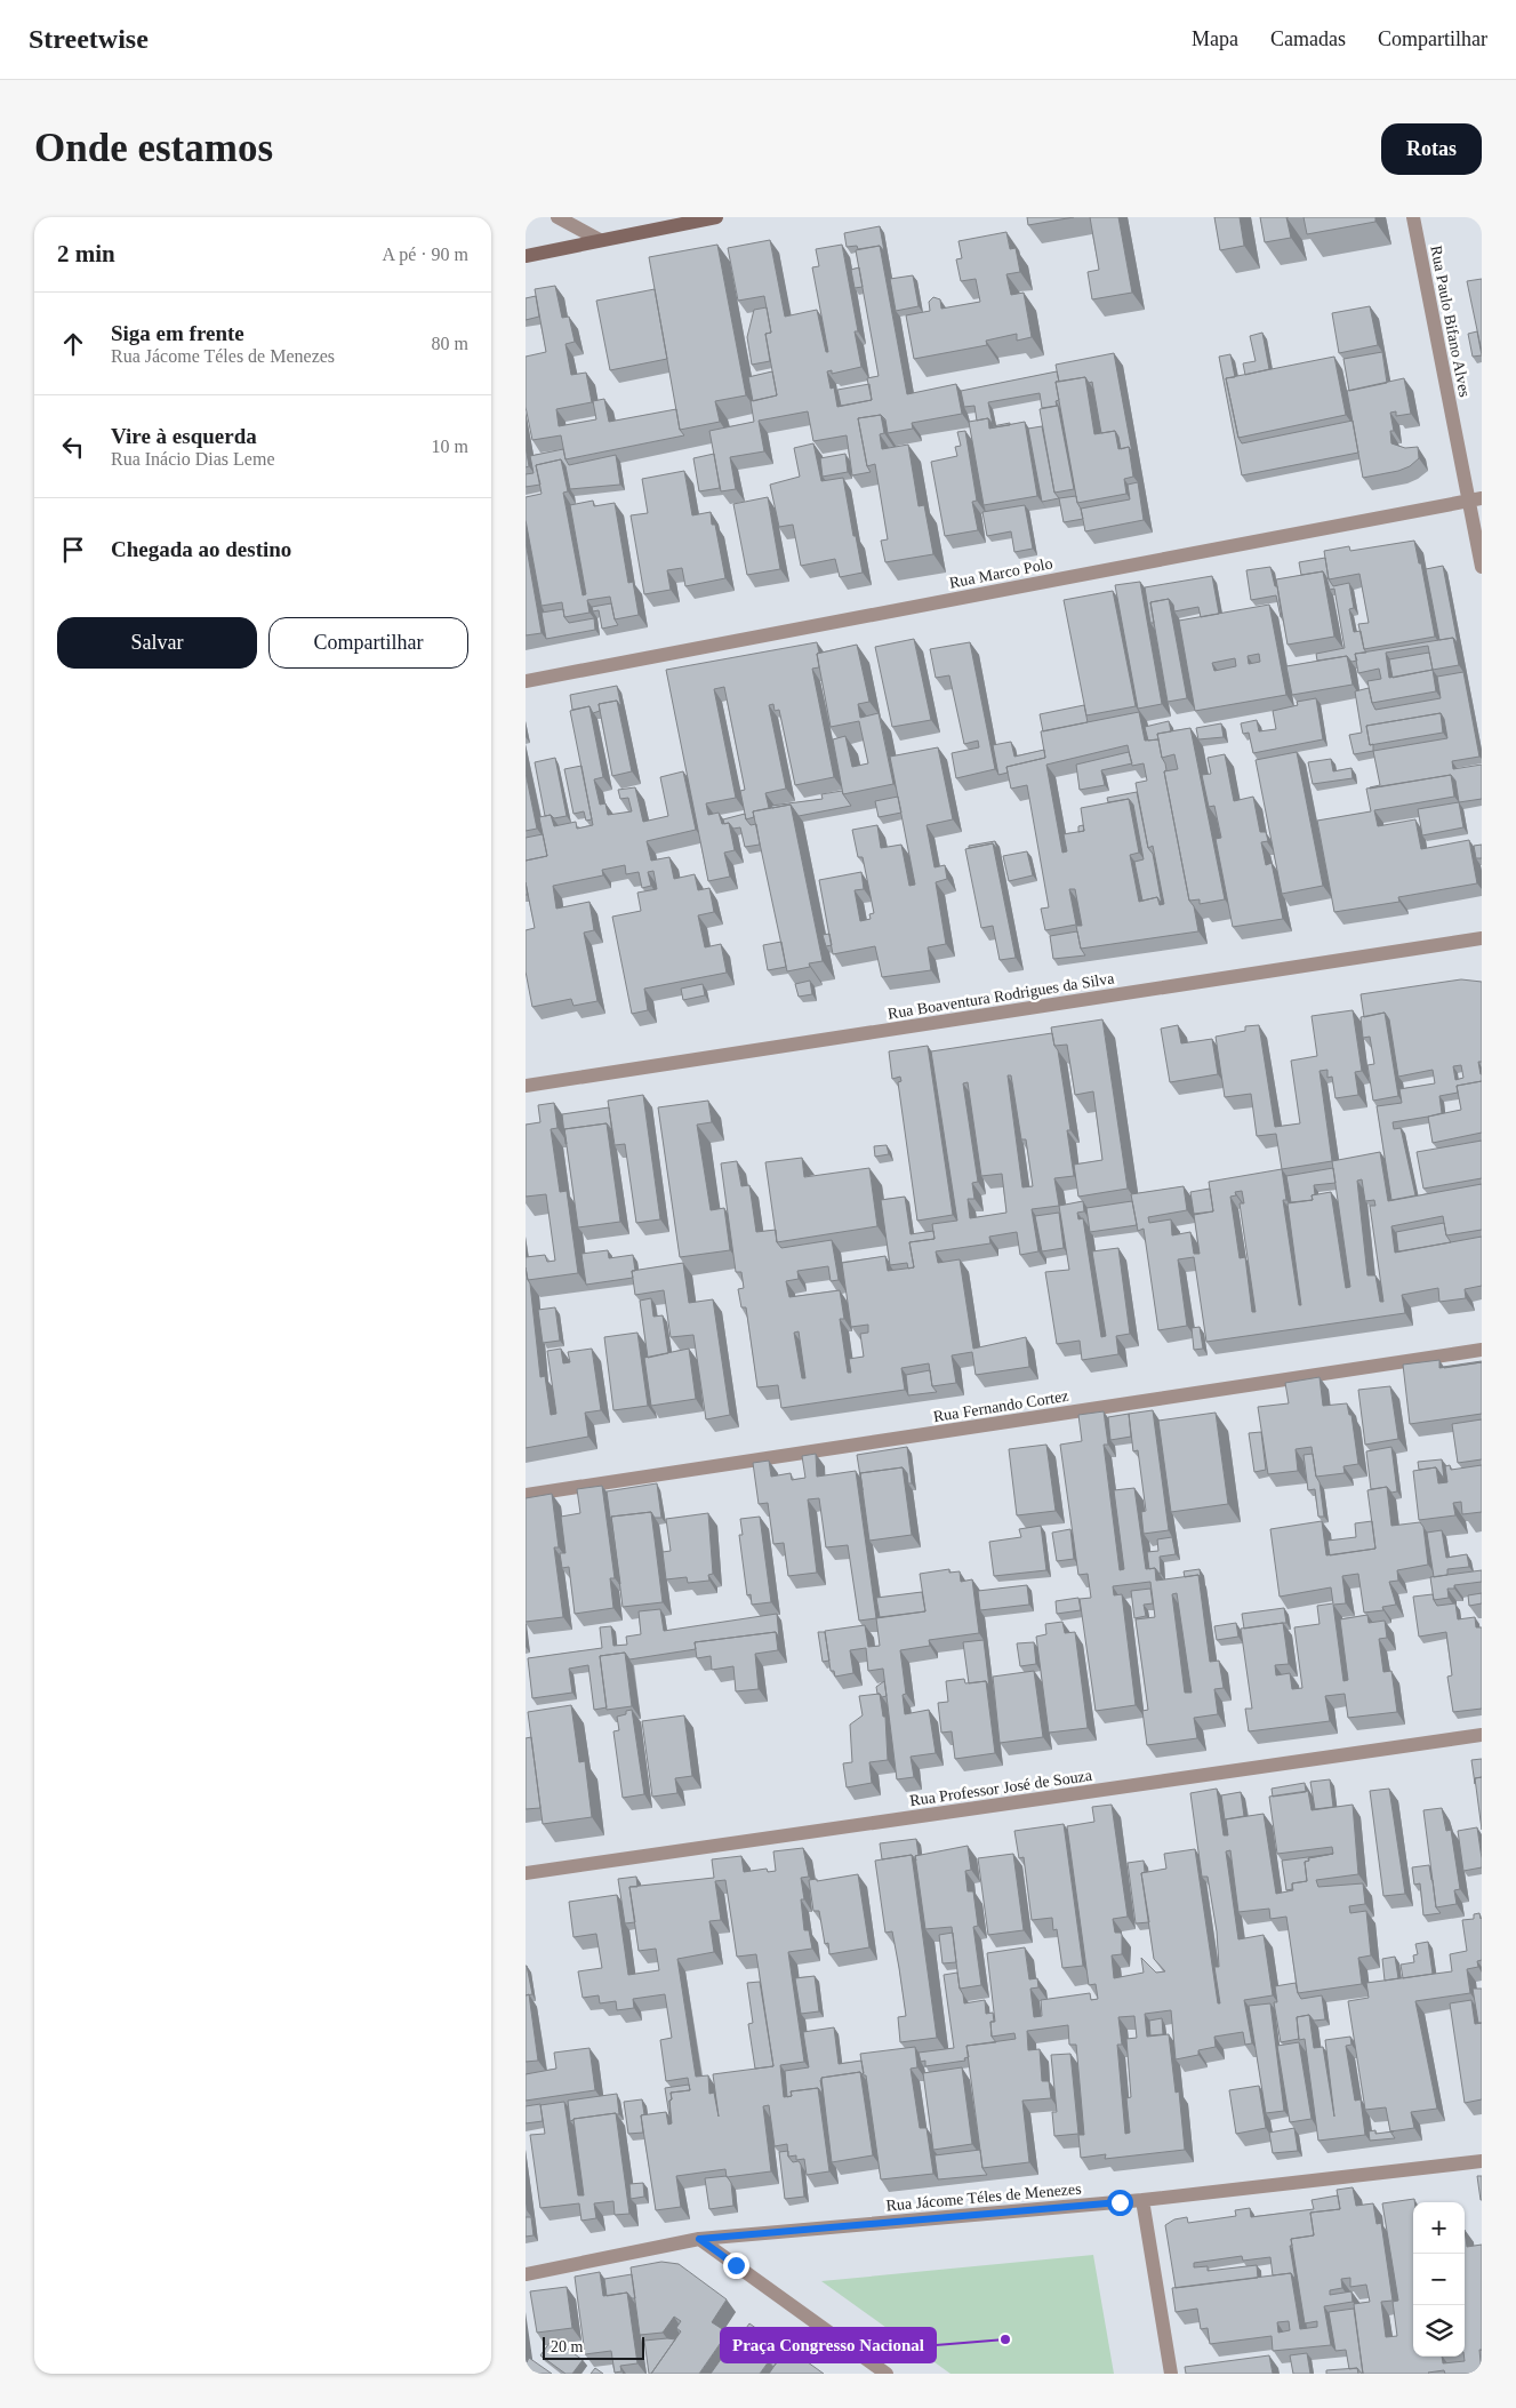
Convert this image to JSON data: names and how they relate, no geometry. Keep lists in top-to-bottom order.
{
  "streets": {
    "street": [
      "Rua Paulo Bifano Alves",
      "Rua Marco Polo",
      "Rua Boaventura Rodrigues da Silva",
      "Rua Fernando Cortez",
      "Rua Professor José de Souza",
      "Rua Jácome Téles de Menezes"
    ]
  },
  "crossings": [
    ["Rua Paulo Bifano Alves", "Rua Marco Polo"]
  ],
  "places": ["Praça Congresso Nacional"],
  "scale_bar": "20 m",
  "page": {
    "header": "Streetwise",
    "nav": ["Mapa", "Camadas", "Compartilhar"],
    "buttons": [
      "Rotas",
      ["Salvar", "Compartilhar"]
    ],
    "title": "Onde estamos",
    "heading": ["2 min", "A pé · 90 m"],
    "list": [
      ["Siga em frente", "Rua Jácome Téles de Menezes", "80 m"],
      ["Vire à esquerda", "Rua Inácio Dias Leme", "10 m"],
      "Chegada ao destino"
    ],
    "map_buttons": ["+", "−"],
    "scale": "20 m"
  }
}
